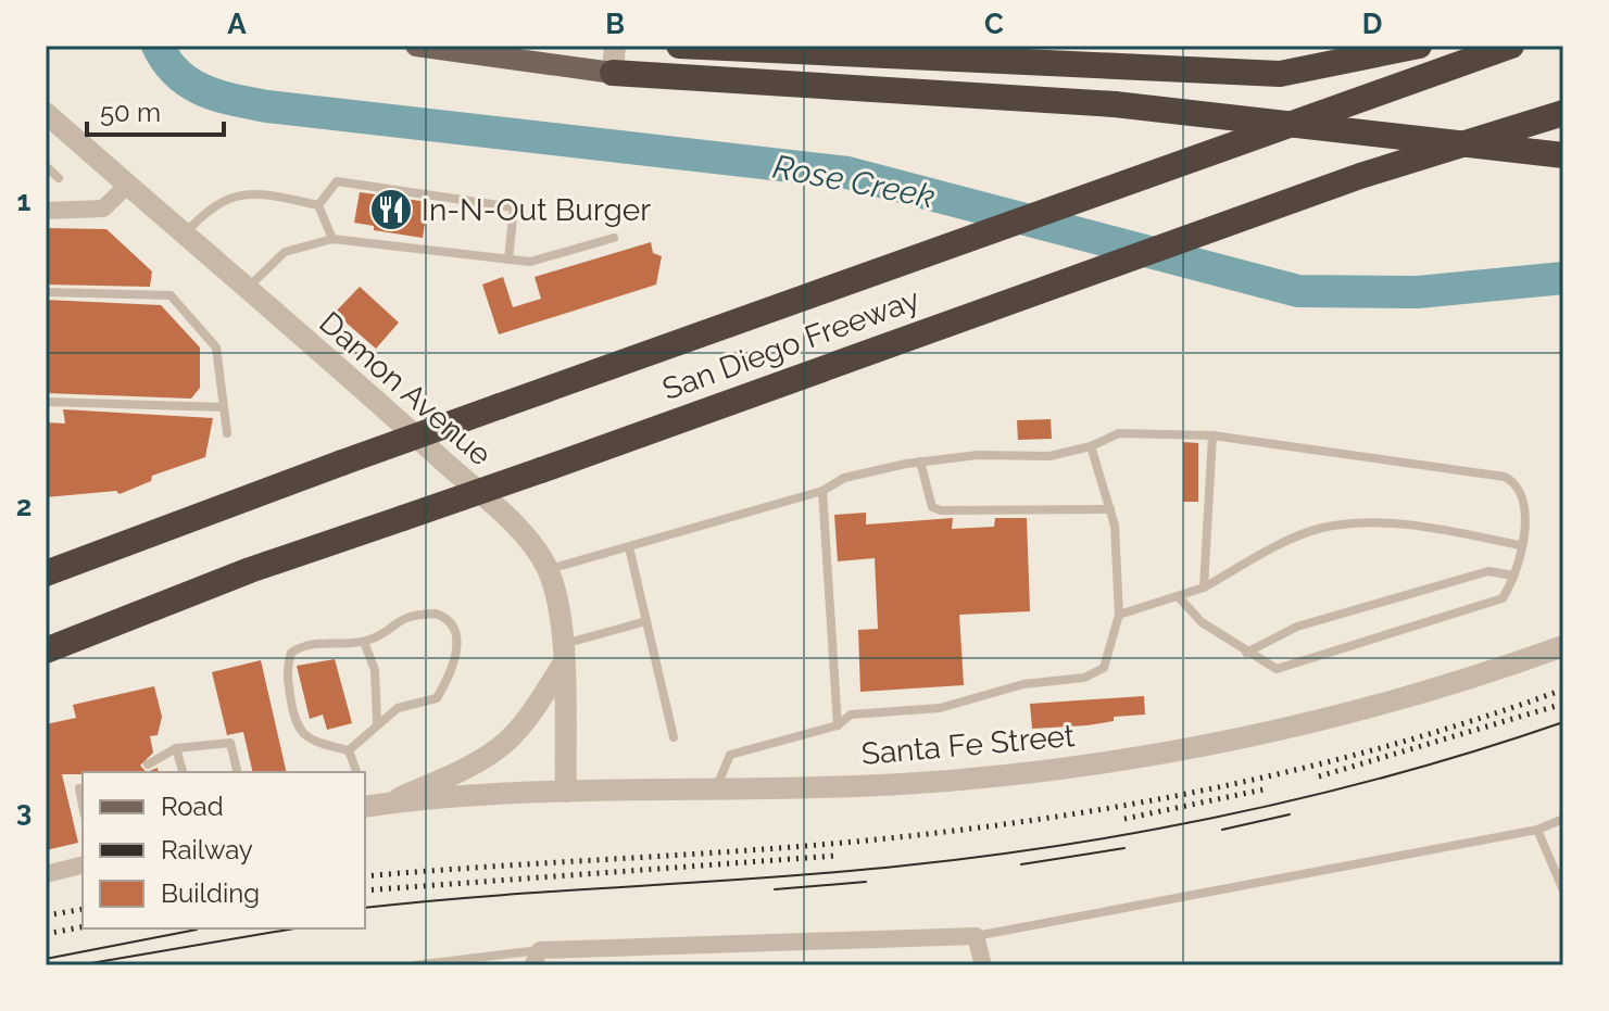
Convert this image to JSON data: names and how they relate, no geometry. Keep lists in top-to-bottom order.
{
  "streets": {
    "highway": ["San Diego Freeway"],
    "street": ["Damon Avenue", "Santa Fe Street"]
  },
  "crossings": [
    ["Damon Avenue", "Santa Fe Street"]
  ],
  "water": ["Rose Creek"],
  "places": {
    "restaurant": ["In-N-Out Burger"]
  },
  "legend": ["Road", "Railway", "Building"],
  "scale_bar": "50 m",
  "grid": {
    "columns": [
      "A",
      "B",
      "C",
      "D"
    ],
    "rows": ["1", "2", "3"]
  }
}
